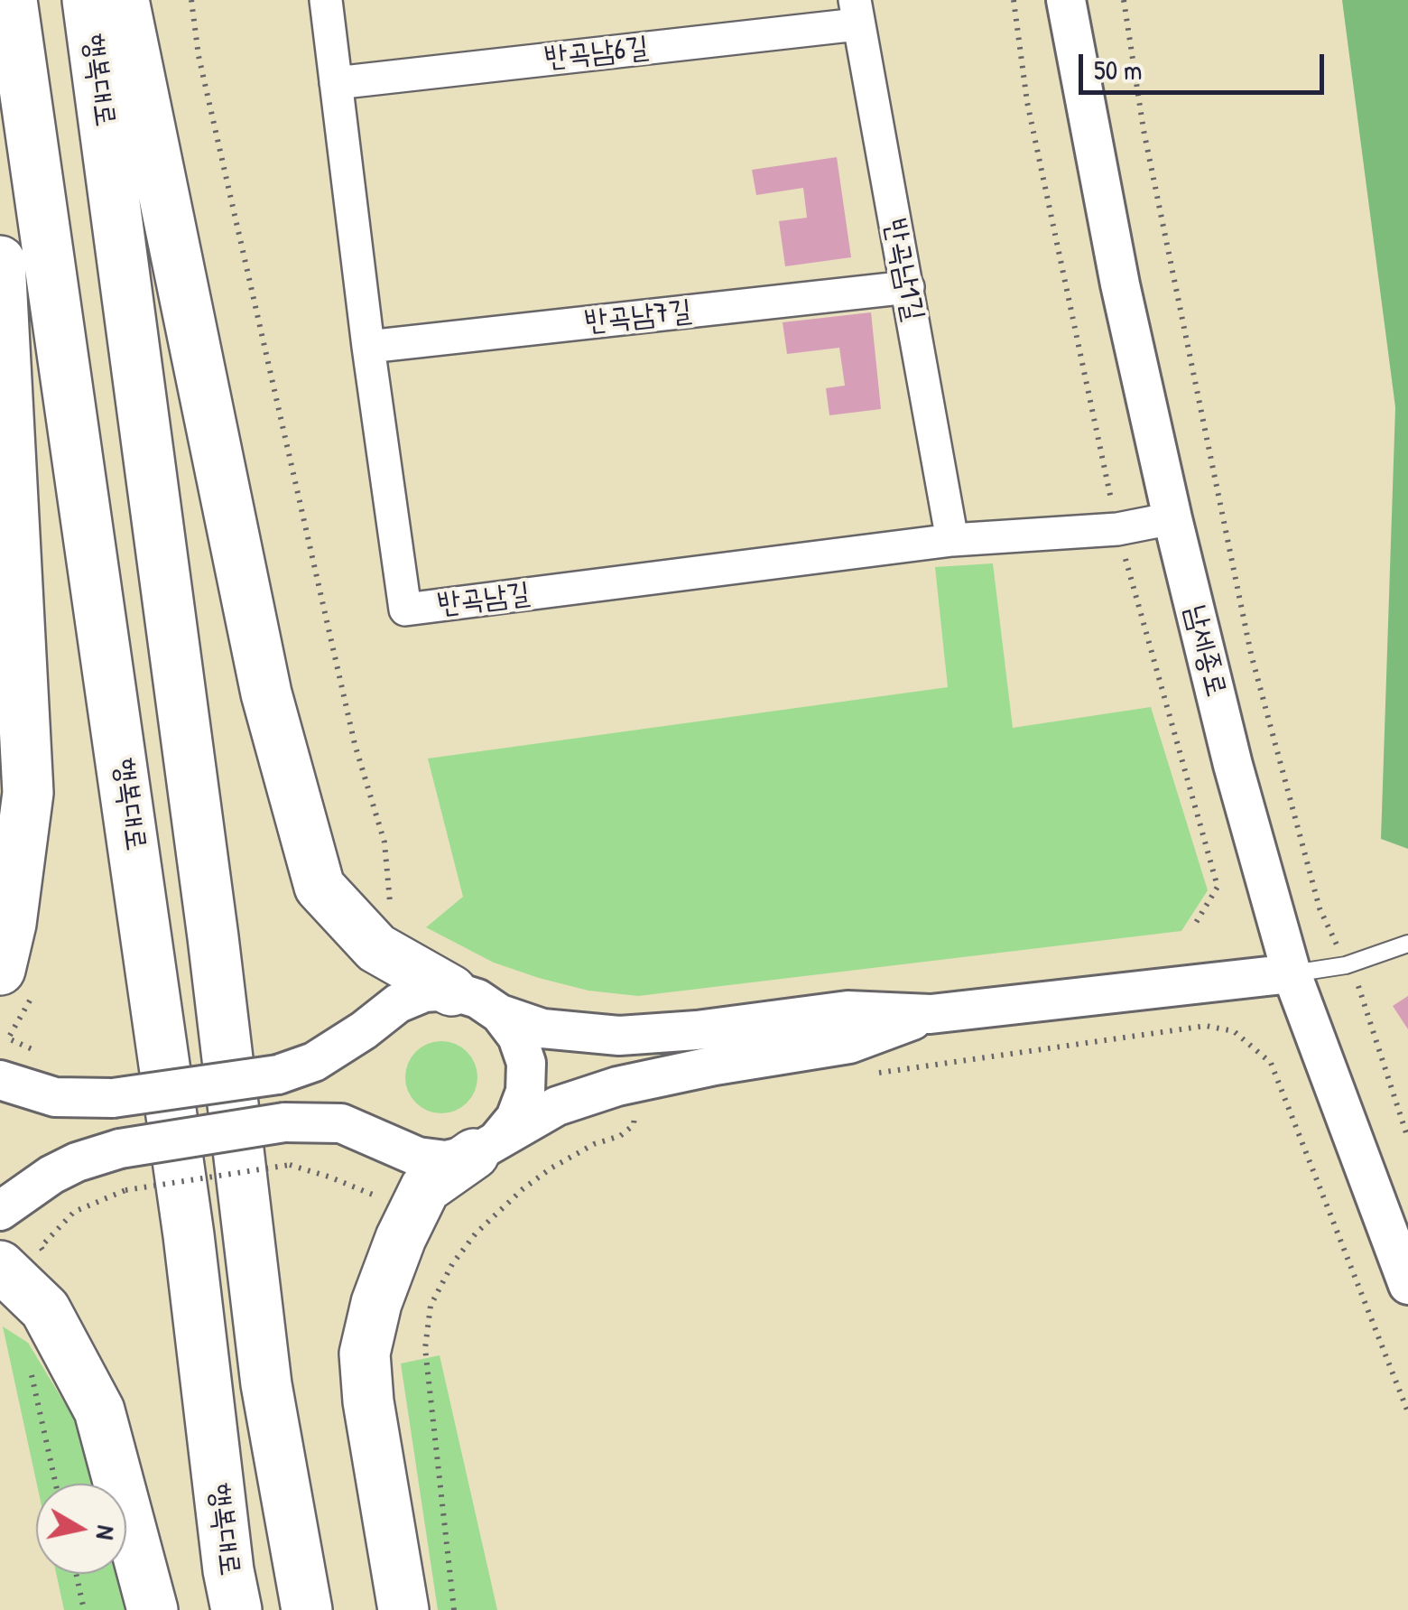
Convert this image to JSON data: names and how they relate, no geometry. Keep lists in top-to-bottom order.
{
  "streets": {
    "highway": ["행복대로"],
    "street": [
      "반곡남6길",
      "반곡남1길",
      "반곡남7길",
      "반곡남길",
      "남세종로"
    ]
  },
  "crossings": [
    ["반곡남6길", "반곡남1길"],
    ["반곡남6길", "반곡남길"],
    ["반곡남1길", "반곡남7길"],
    ["반곡남1길", "반곡남길"],
    ["반곡남7길", "반곡남길"],
    ["반곡남길", "남세종로"]
  ],
  "scale_bar": "50 m",
  "north": "right"
}
